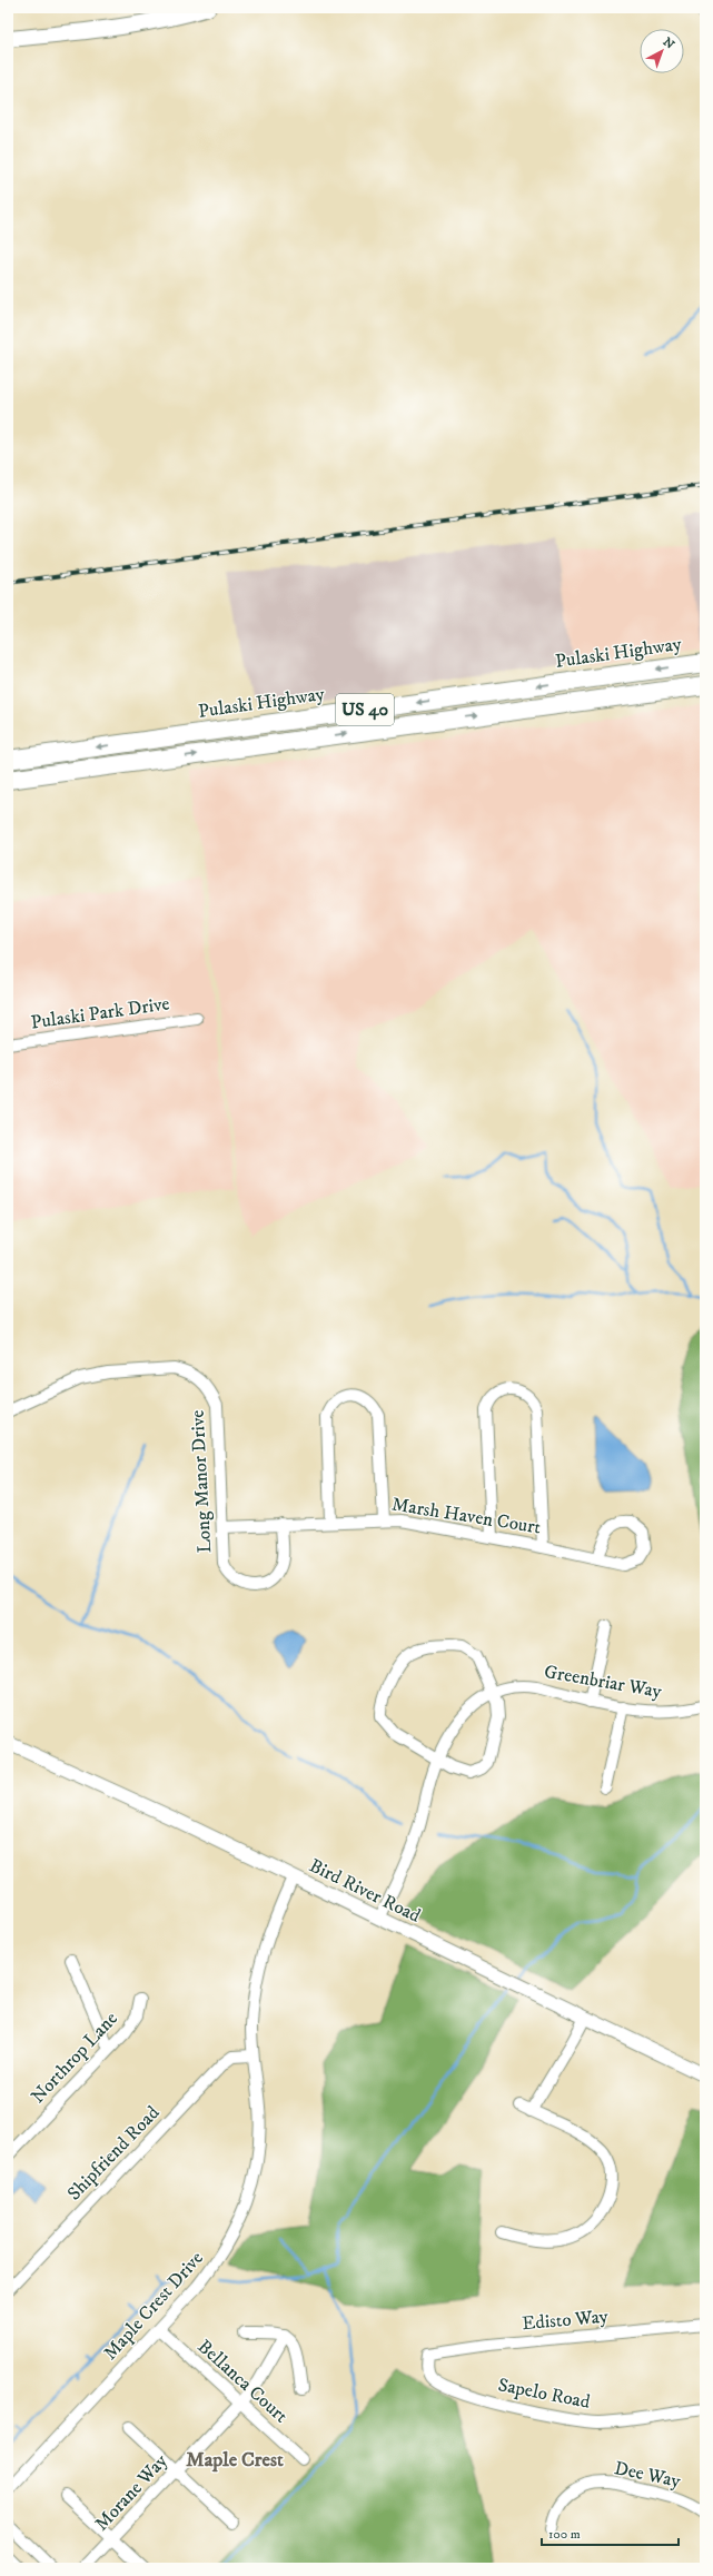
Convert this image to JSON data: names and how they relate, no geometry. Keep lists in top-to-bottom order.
{
  "streets": {
    "highway": ["Pulaski Highway", "US 40"],
    "street": [
      "Pulaski Park Drive",
      "Long Manor Drive",
      "Marsh Haven Court",
      "Greenbriar Way",
      "Bird River Road",
      "Northrop Lane",
      "Shipfriend Road",
      "Maple Crest Drive",
      "Edisto Way",
      "Bellanca Court",
      "Sapelo Road",
      "Dee Way",
      "Morane Way"
    ]
  },
  "crossings": [
    ["Long Manor Drive", "Marsh Haven Court"],
    ["Greenbriar Way", "Bird River Road"],
    ["Bird River Road", "Maple Crest Drive"],
    ["Shipfriend Road", "Maple Crest Drive"],
    ["Maple Crest Drive", "Bellanca Court"],
    ["Edisto Way", "Sapelo Road"],
    ["Bellanca Court", "Morane Way"]
  ],
  "districts": ["Maple Crest"],
  "scale_bar": "100 m",
  "north": "top right"
}
